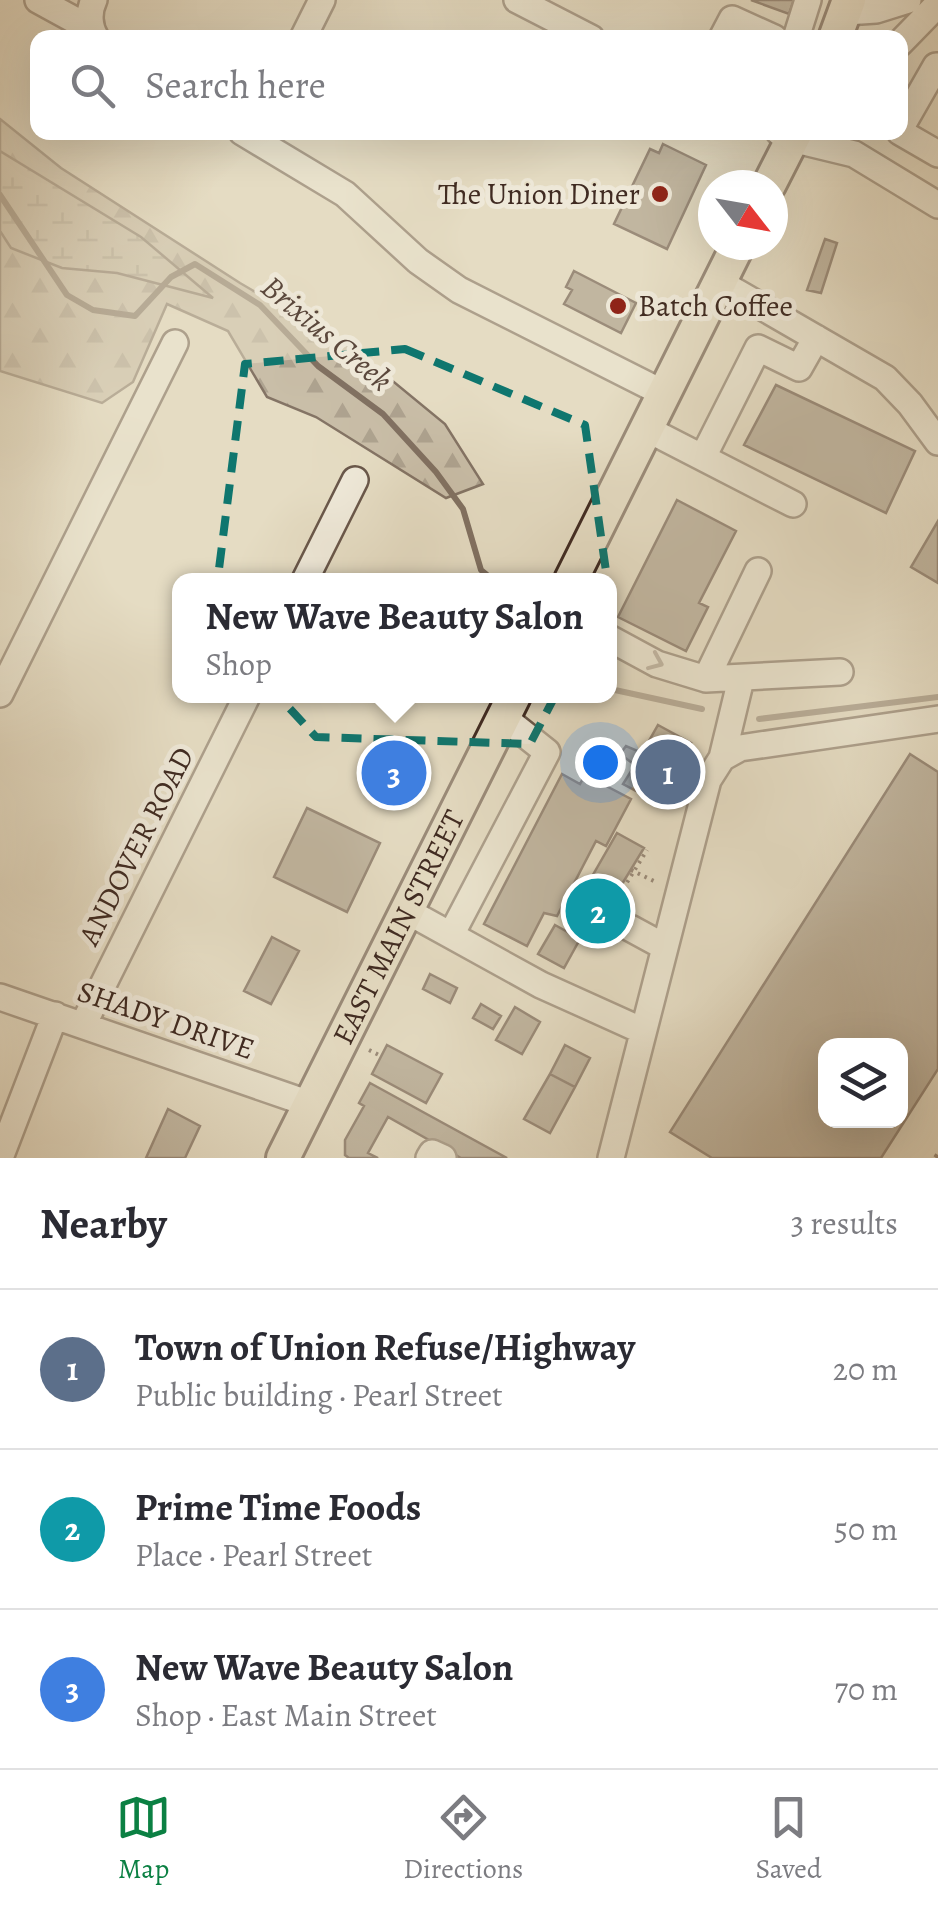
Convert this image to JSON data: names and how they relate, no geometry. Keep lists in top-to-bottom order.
{
  "streets": {
    "main road": ["EAST MAIN STREET"],
    "street": ["ANDOVER ROAD", "SHADY DRIVE"]
  },
  "crossings": [
    ["ANDOVER ROAD", "SHADY DRIVE"],
    ["EAST MAIN STREET", "SHADY DRIVE"]
  ],
  "water": ["Brixius Creek"],
  "places": ["The Union Diner", "Batch Coffee"],
  "north": "bottom right",
  "page": {
    "search": "Search here",
    "popup": ["New Wave Beauty Salon", "Shop"],
    "pins": ["1", "3", "2"],
    "heading": ["Nearby", "3 results"],
    "list": [
      {
        "mark": "1",
        "name": "Town of Union Refuse/Highway",
        "note": "Public building · Pearl Street",
        "value": "20 m"
      },
      {
        "mark": "2",
        "name": "Prime Time Foods",
        "note": "Place · Pearl Street",
        "value": "50 m"
      },
      {
        "mark": "3",
        "name": "New Wave Beauty Salon",
        "note": "Shop · East Main Street",
        "value": "70 m"
      }
    ],
    "nav": ["Map", "Directions", "Saved"]
  }
}
